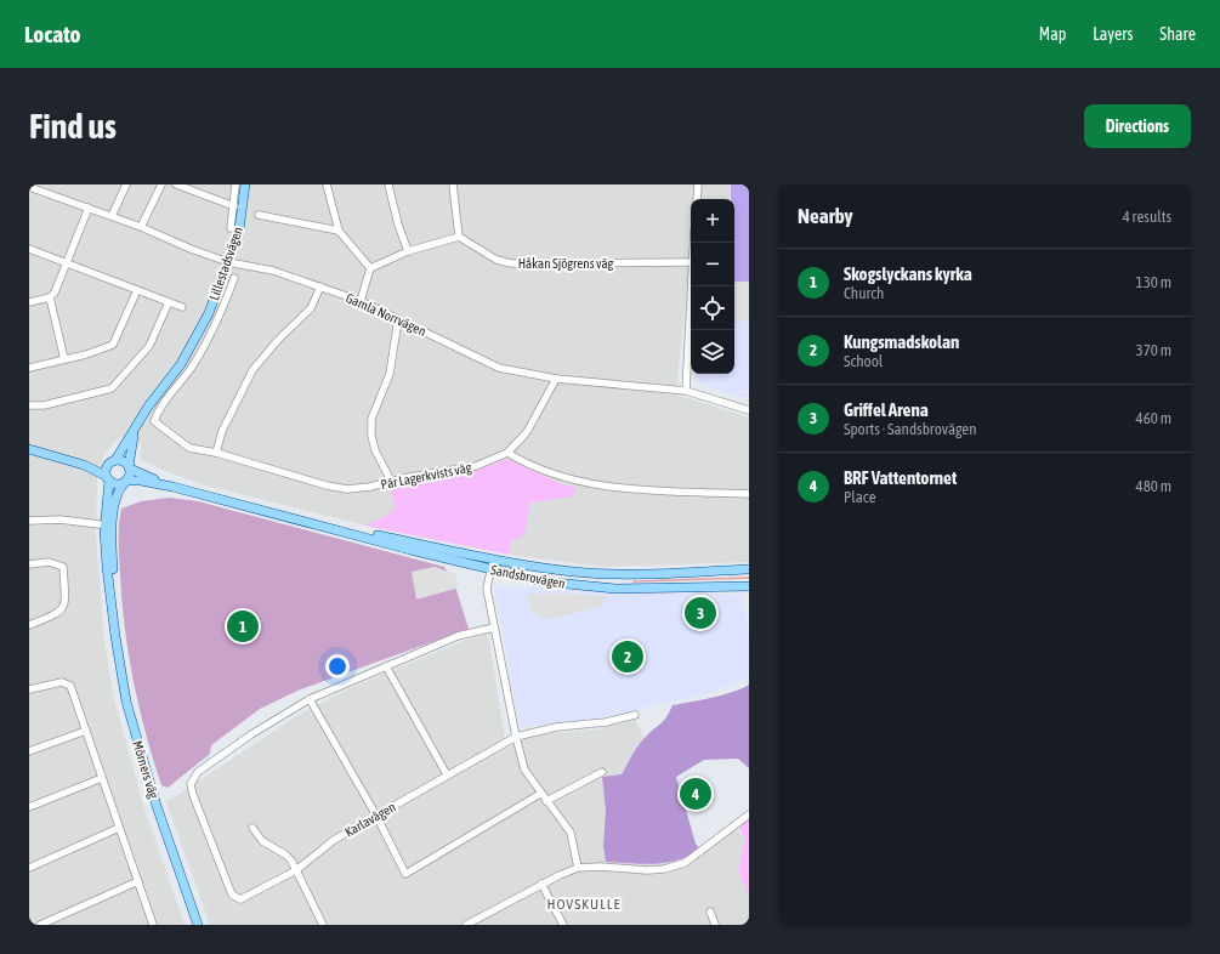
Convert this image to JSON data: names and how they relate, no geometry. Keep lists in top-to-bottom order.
{
  "streets": {
    "main road": ["Lillestadsvägen", "Sandsbrovägen", "Mörners väg"],
    "street": [
      "Håkan Sjögrens väg",
      "Gamla Norrvägen",
      "Pär Lagerkvists väg",
      "Karlavägen"
    ]
  },
  "crossings": [
    ["Lillestadsvägen", "Gamla Norrvägen"],
    ["Lillestadsvägen", "Pär Lagerkvists väg"],
    ["Lillestadsvägen", "Sandsbrovägen"],
    ["Lillestadsvägen", "Mörners väg"],
    ["Sandsbrovägen", "Mörners väg"]
  ],
  "districts": ["HOVSKULLE"],
  "page": {
    "header": "Locato",
    "nav": ["Map", "Layers", "Share"],
    "buttons": "Directions",
    "title": "Find us",
    "heading": ["Nearby", "4 results"],
    "map_buttons": ["+", "−"],
    "list": [
      {
        "mark": "1",
        "name": "Skogslyckans kyrka",
        "note": "Church",
        "value": "130 m"
      },
      {
        "mark": "2",
        "name": "Kungsmadskolan",
        "note": "School",
        "value": "370 m"
      },
      {
        "mark": "3",
        "name": "Griffel Arena",
        "note": "Sports · Sandsbrovägen",
        "value": "460 m"
      },
      {
        "mark": "4",
        "name": "BRF Vattentornet",
        "note": "Place",
        "value": "480 m"
      }
    ],
    "pins": [
      "3",
      "1",
      "2",
      "4"
    ]
  }
}
